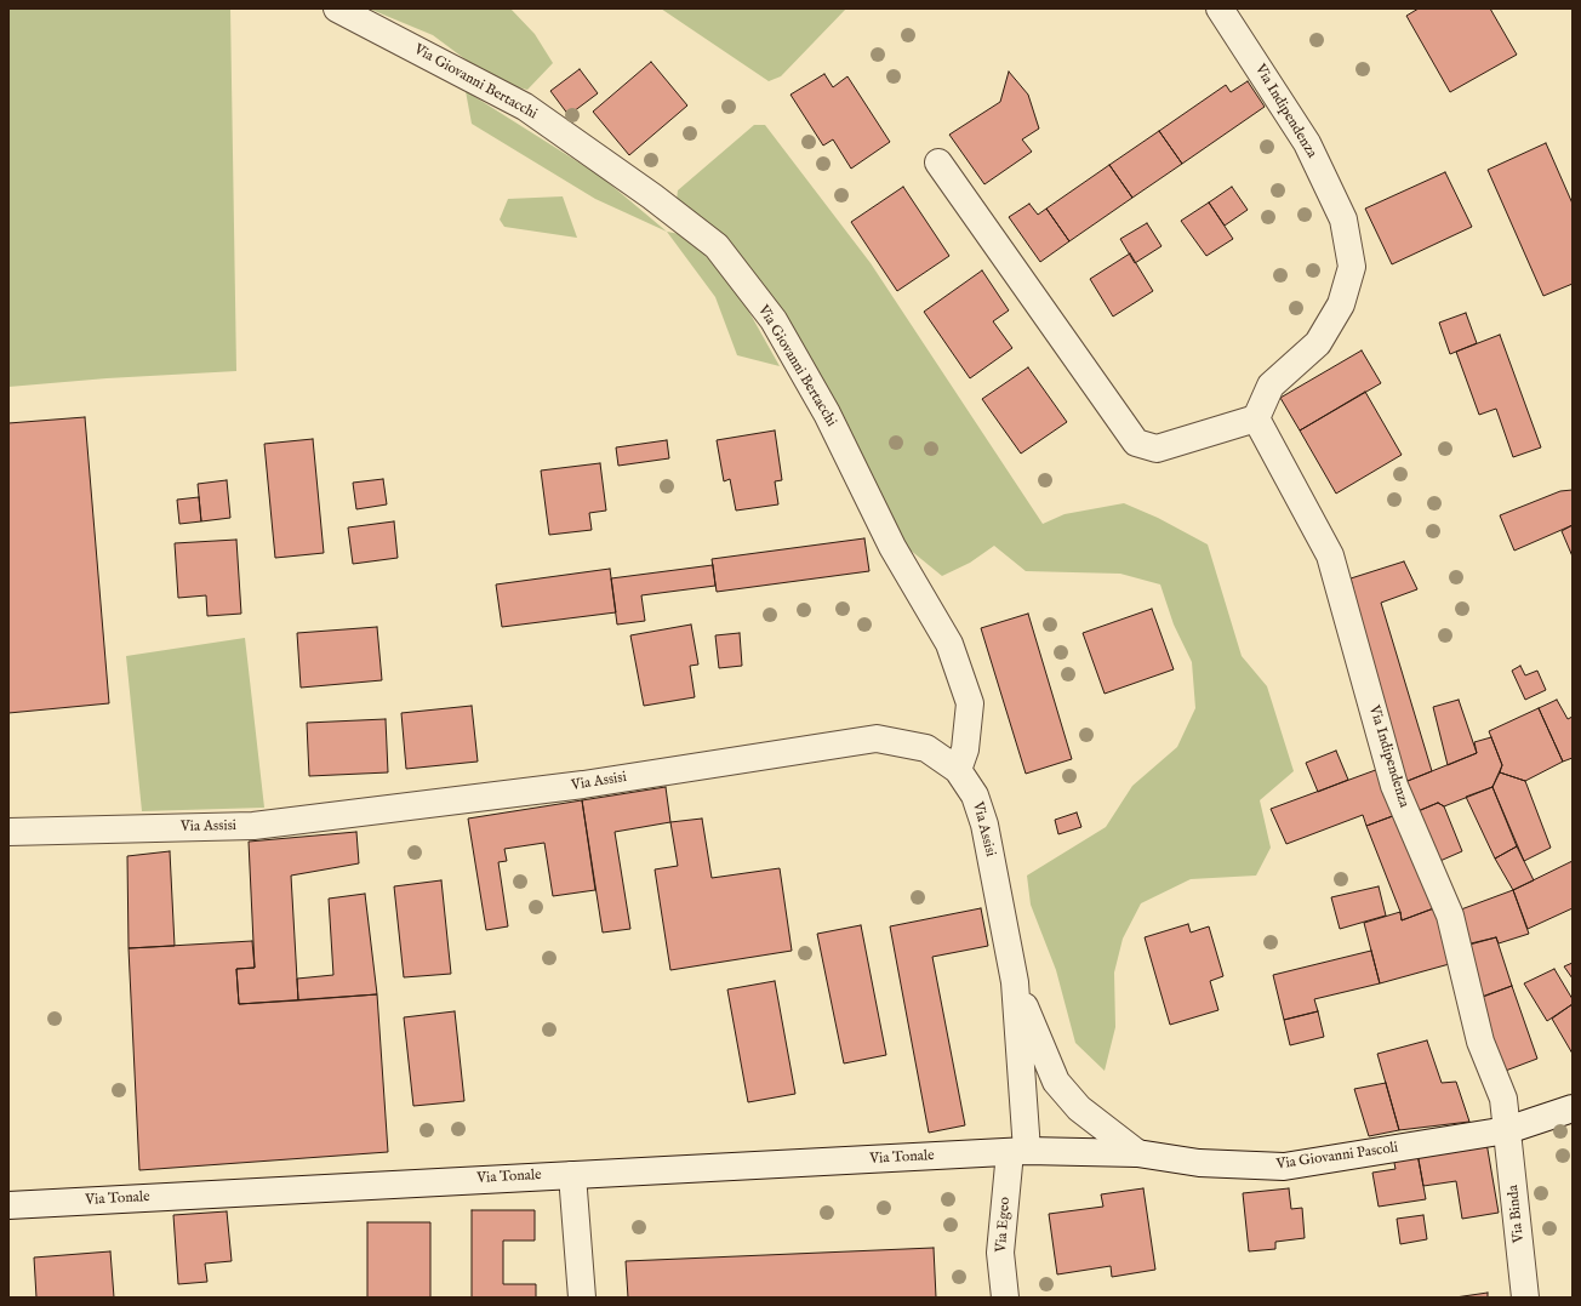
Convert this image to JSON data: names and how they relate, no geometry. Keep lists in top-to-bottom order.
{
  "streets": {
    "street": [
      "Via Giovanni Bertacchi",
      "Via Indipendenza",
      "Via Assisi",
      "Via Giovanni Pascoli",
      "Via Tonale",
      "Via Binda",
      "Via Egeo"
    ]
  },
  "crossings": [
    ["Via Giovanni Bertacchi", "Via Assisi"],
    ["Via Indipendenza", "Via Giovanni Pascoli"],
    ["Via Indipendenza", "Via Binda"],
    ["Via Assisi", "Via Giovanni Pascoli"],
    ["Via Assisi", "Via Tonale"],
    ["Via Assisi", "Via Egeo"],
    ["Via Giovanni Pascoli", "Via Tonale"],
    ["Via Giovanni Pascoli", "Via Binda"],
    ["Via Giovanni Pascoli", "Via Egeo"],
    ["Via Tonale", "Via Egeo"]
  ]
}
